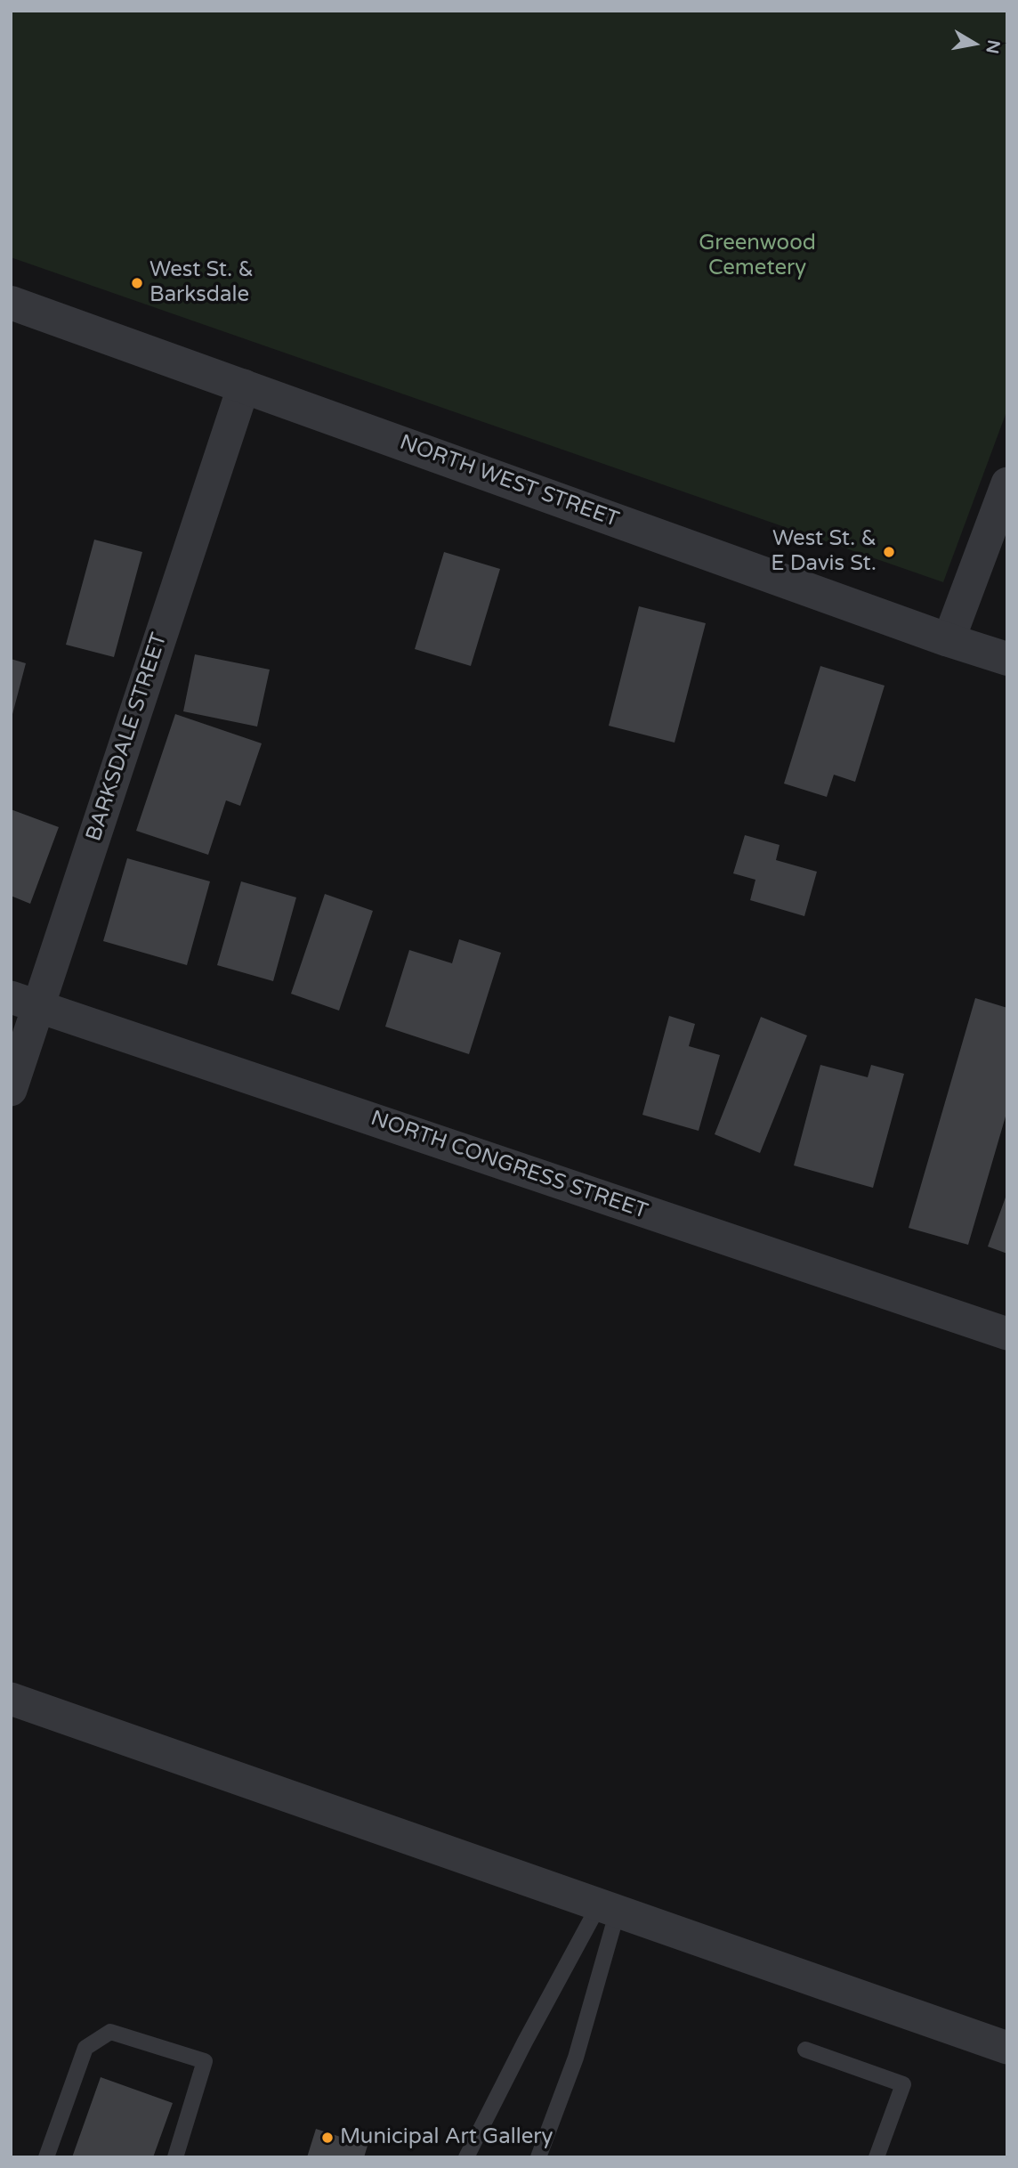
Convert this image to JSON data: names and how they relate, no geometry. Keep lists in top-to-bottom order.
{
  "streets": {
    "street": ["NORTH WEST STREET", "BARKSDALE STREET", "NORTH CONGRESS STREET"]
  },
  "crossings": [
    ["NORTH WEST STREET", "BARKSDALE STREET"],
    ["BARKSDALE STREET", "NORTH CONGRESS STREET"]
  ],
  "parks": ["Greenwood Cemetery"],
  "places": ["West St. & Barksdale", "West St. & E Davis St.", "Municipal Art Gallery"],
  "north": "right"
}
